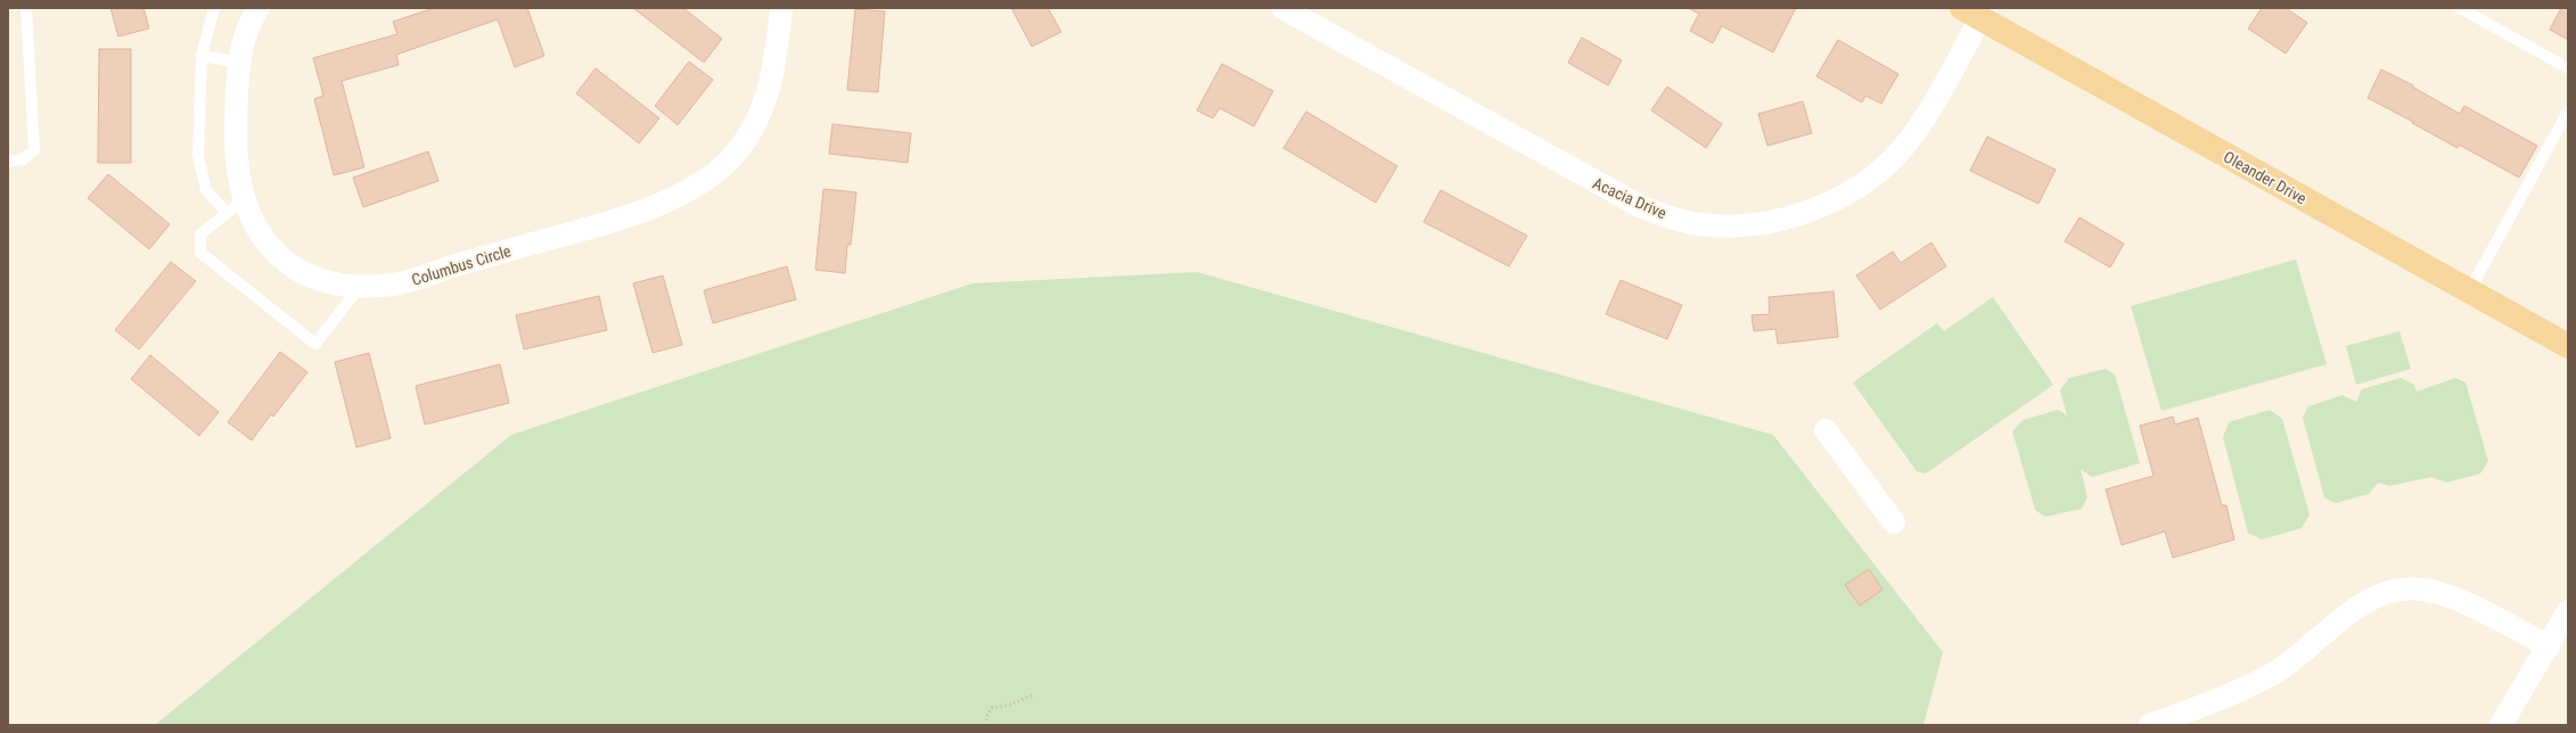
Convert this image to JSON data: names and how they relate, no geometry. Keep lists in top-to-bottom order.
{
  "streets": {
    "main road": ["Oleander Drive"],
    "street": ["Acacia Drive", "Columbus Circle"]
  },
  "crossings": [
    ["Oleander Drive", "Acacia Drive"]
  ]
}
